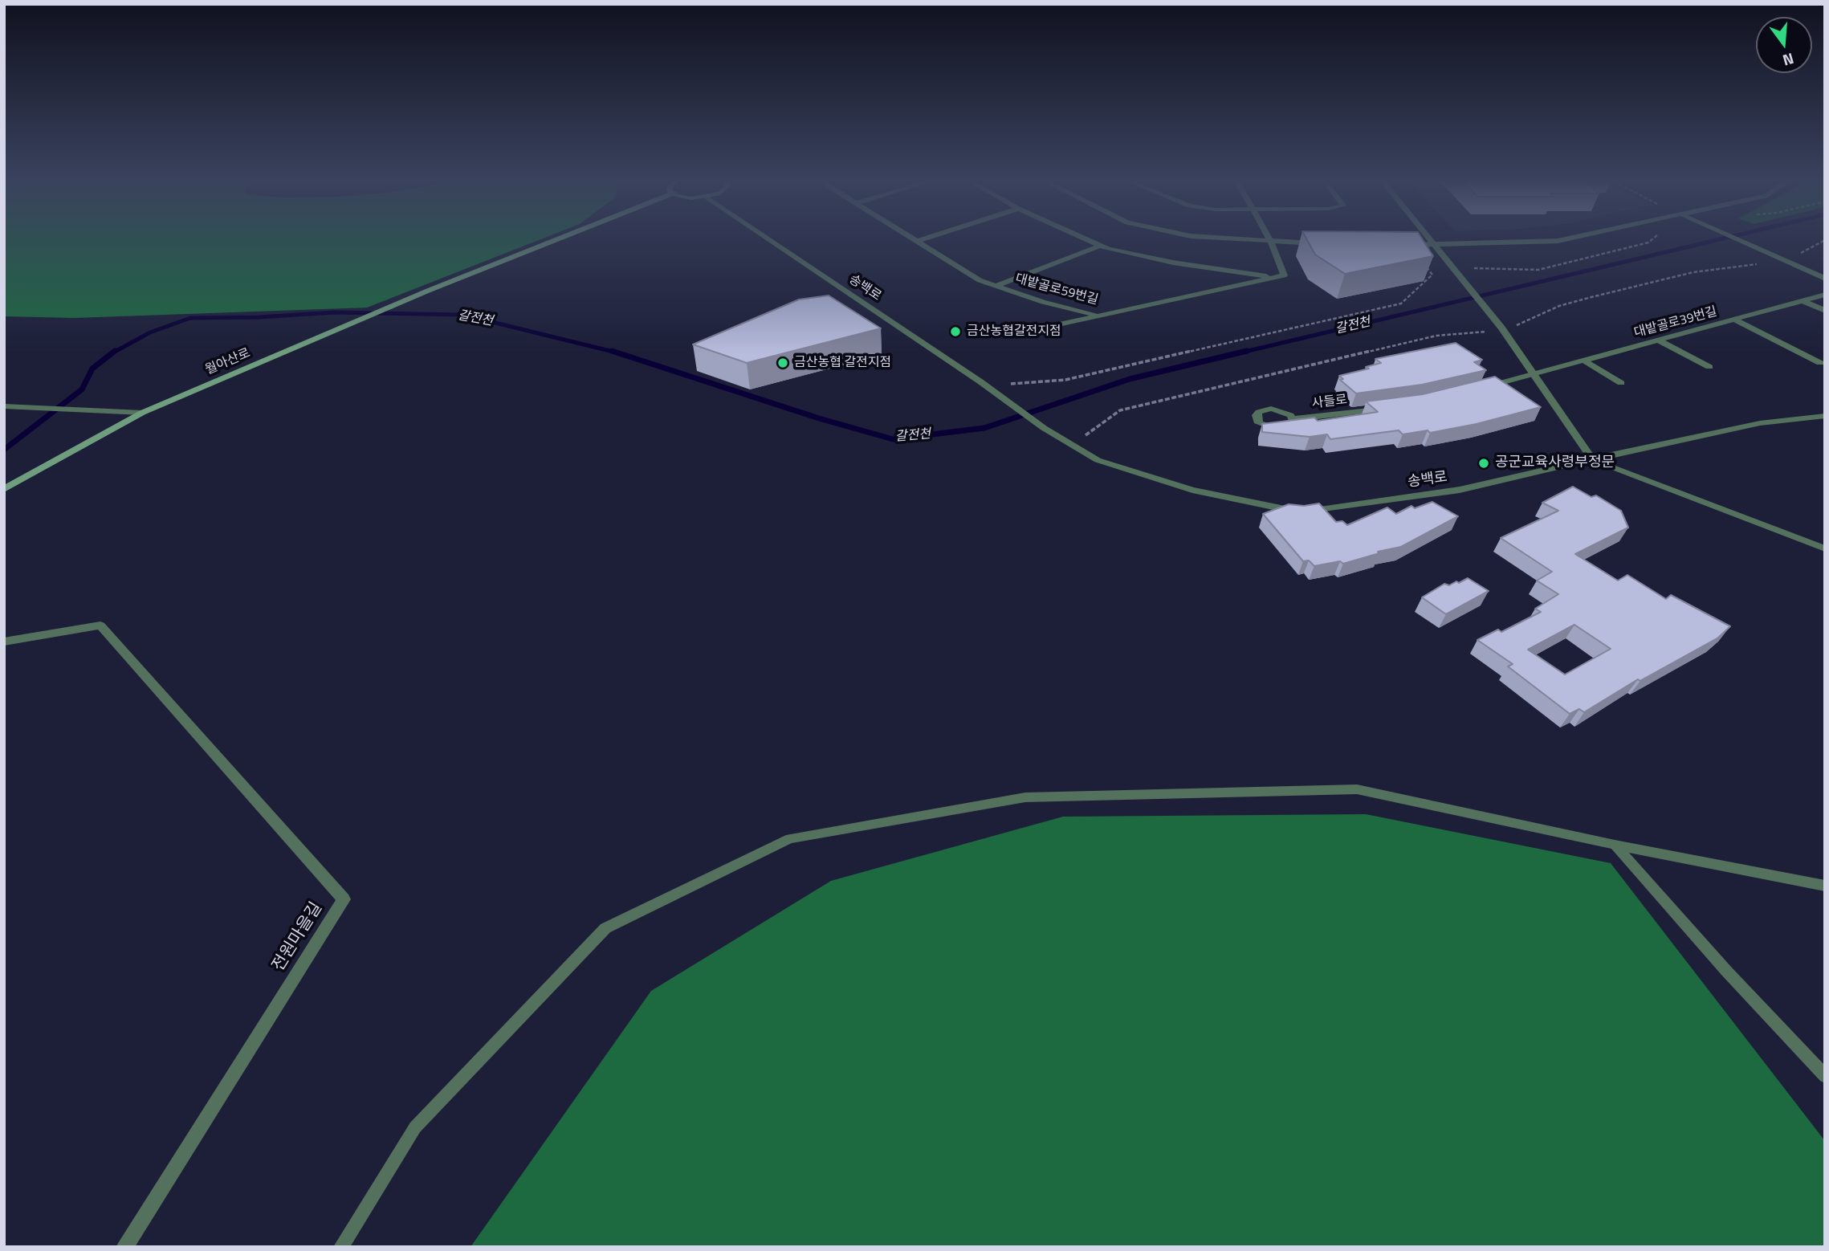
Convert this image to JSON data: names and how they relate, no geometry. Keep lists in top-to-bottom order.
{
  "streets": {
    "main road": ["월아산로"],
    "street": [
      "송백로",
      "대밭골로59번길",
      "대밭골로39번길",
      "사들로",
      "전원마을길"
    ]
  },
  "water": ["갈전천"],
  "places": ["금산농협갈전지점", "금산농협 갈전지점", "공군교육사령부정문"],
  "north": "bottom"
}
